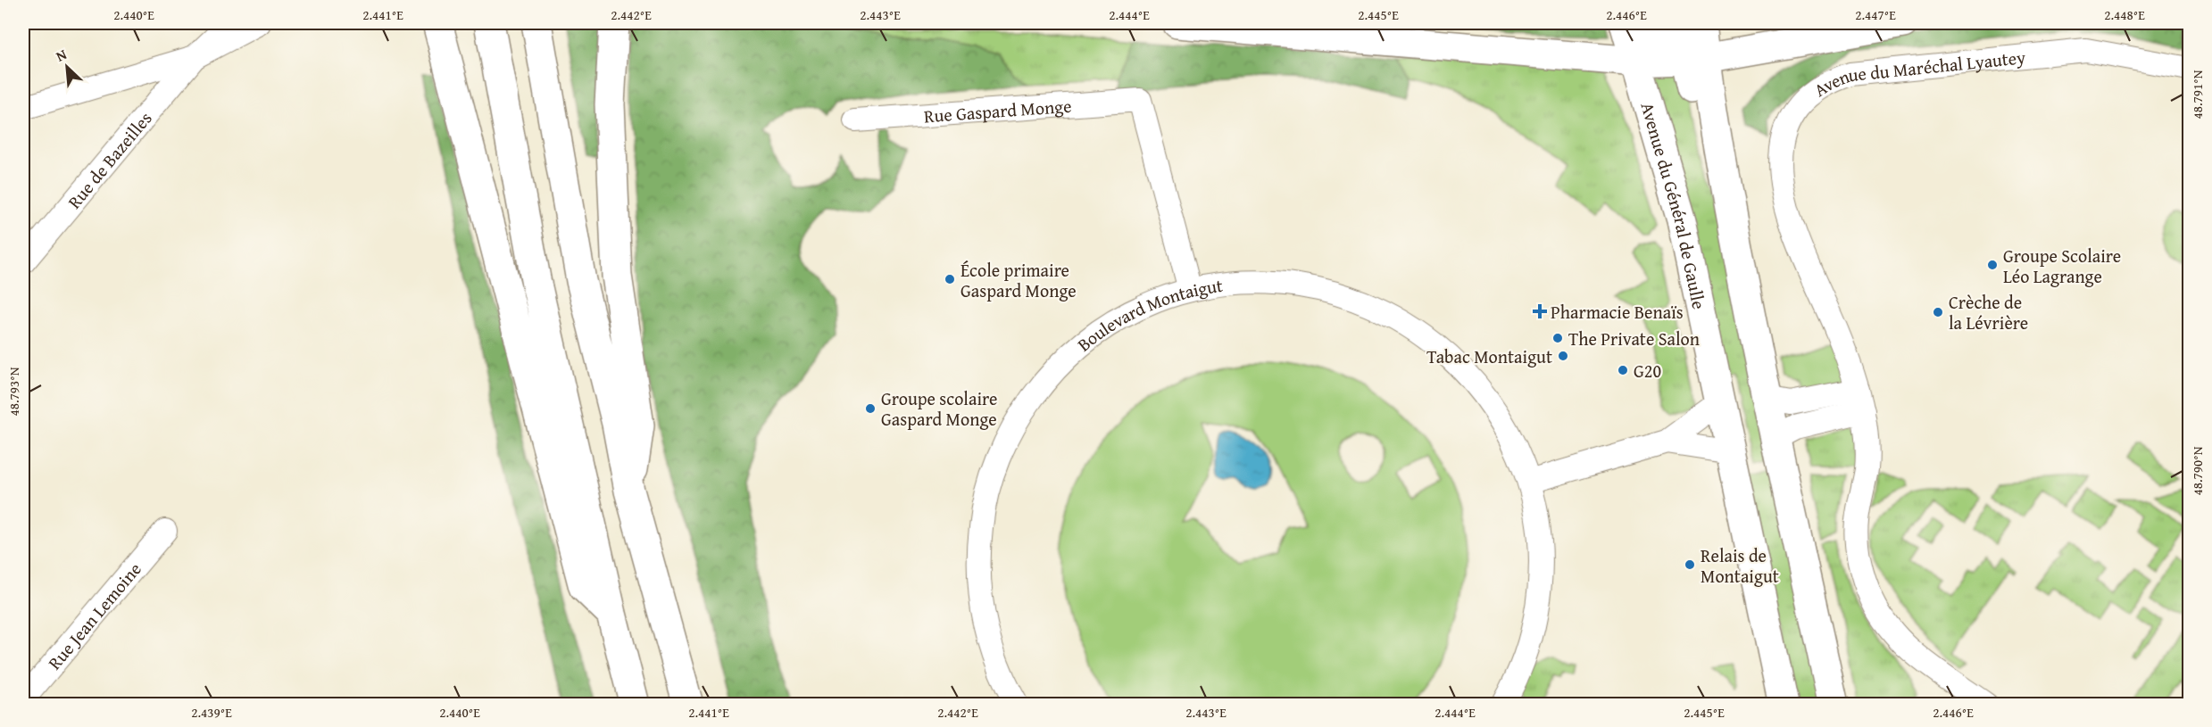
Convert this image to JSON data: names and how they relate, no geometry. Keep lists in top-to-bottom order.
{
  "streets": {
    "main road": ["Avenue du Général de Gaulle"],
    "street": [
      "Avenue du Maréchal Lyautey",
      "Rue Gaspard Monge",
      "Rue de Bazeilles",
      "Boulevard Montaigut",
      "Rue Jean Lemoine"
    ]
  },
  "crossings": [
    ["Rue Gaspard Monge", "Boulevard Montaigut"]
  ],
  "places": {
    "other": [
      "Groupe Scolaire Léo Lagrange",
      "École primaire Gaspard Monge",
      "Crèche de la Lévrière",
      "The Private Salon",
      "Tabac Montaigut",
      "G20",
      "Groupe scolaire Gaspard Monge",
      "Relais de Montaigut"
    ],
    "health": ["Pharmacie Benaïs"]
  },
  "north": "top left",
  "coordinates": [
    "2.440°E",
    "2.441°E",
    "2.442°E",
    "2.443°E",
    "2.444°E",
    "2.445°E",
    "2.446°E",
    "2.447°E",
    "2.448°E",
    "48.791°N",
    "48.793°N",
    "48.790°N",
    "2.439°E"
  ]
}
